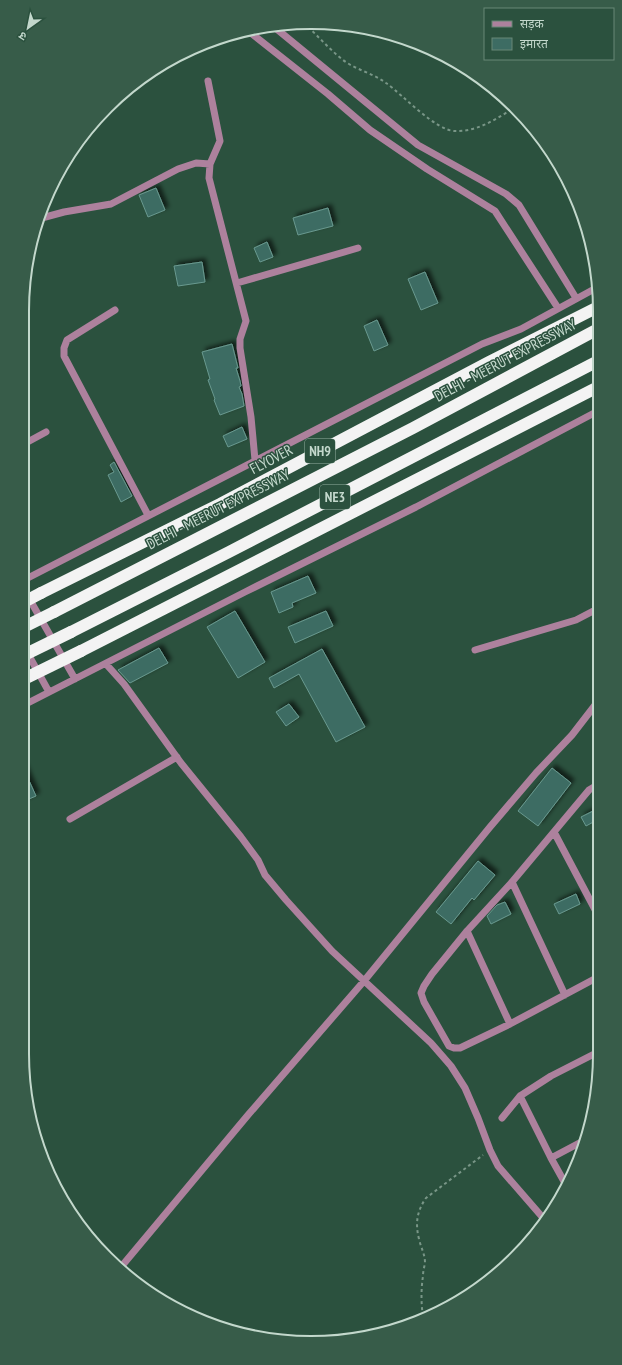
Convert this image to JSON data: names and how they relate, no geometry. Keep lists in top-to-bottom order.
{
  "streets": {
    "highway": [
      "DELHI - MEERUT EXPRESSWAY",
      "NH9",
      "FLYOVER",
      "NE3"
    ]
  },
  "legend": ["सड़क", "इमारत"],
  "north": "bottom left"
}
